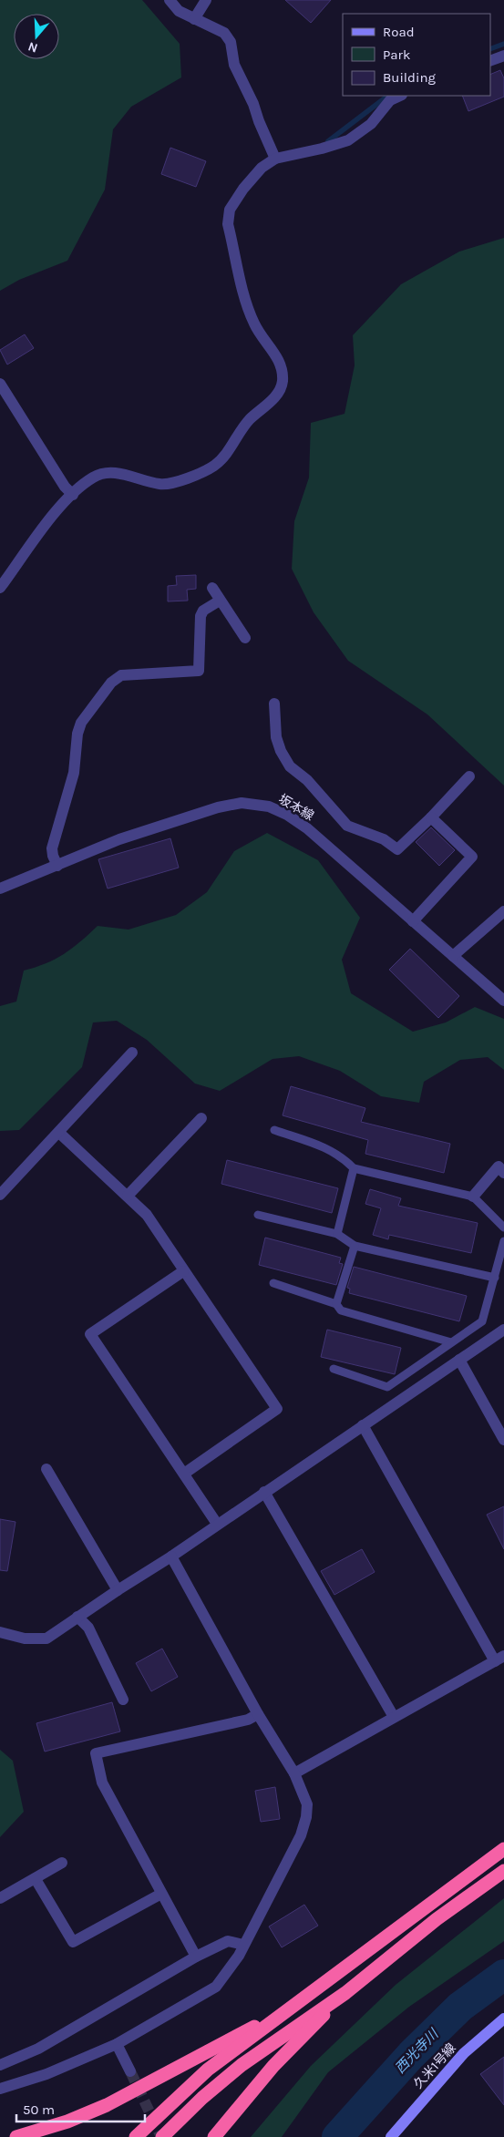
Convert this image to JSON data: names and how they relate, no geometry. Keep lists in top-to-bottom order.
{
  "streets": {
    "street": ["坂本線", "久米1号線"]
  },
  "water": ["西光寺川"],
  "legend": ["Road", "Park", "Building"],
  "scale_bar": "50 m",
  "north": "bottom"
}
